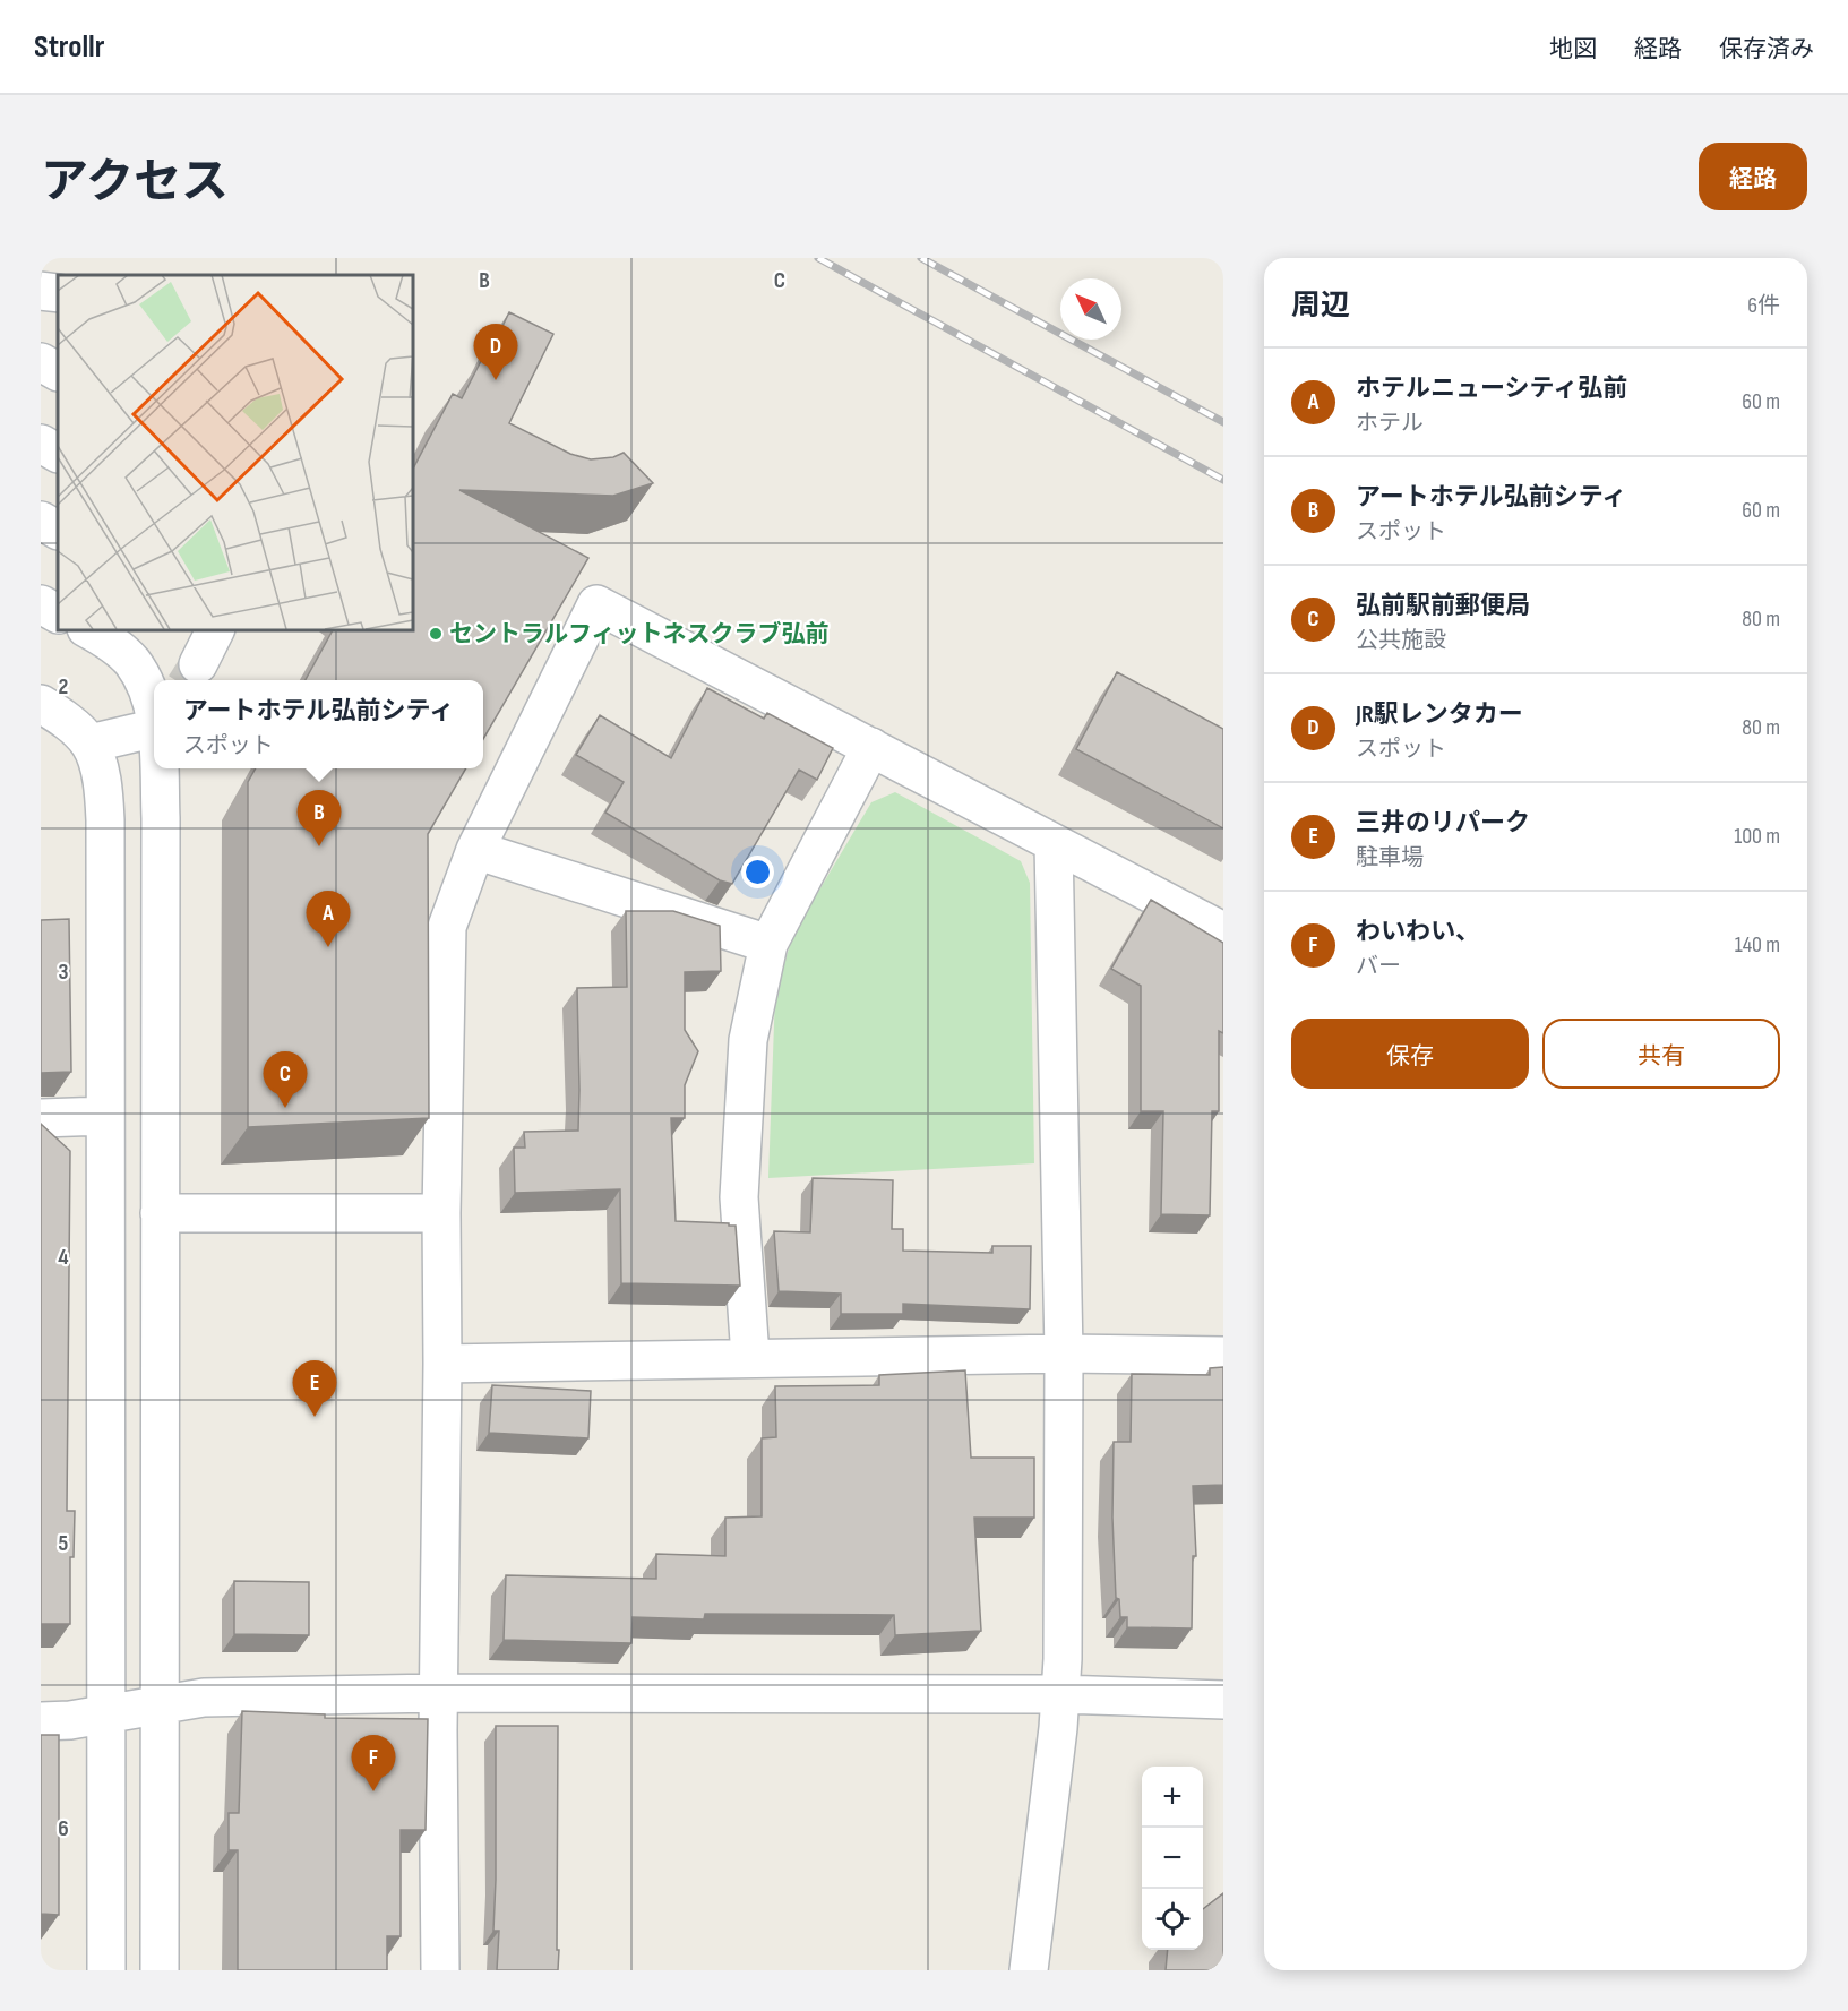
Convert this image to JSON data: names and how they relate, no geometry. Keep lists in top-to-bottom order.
{
  "places": ["セントラルフィットネスクラブ弘前"],
  "north": "top left",
  "page": {
    "header": "Strollr",
    "nav": ["地図", "経路", "保存済み"],
    "title": "アクセス",
    "buttons": [
      "経路",
      ["保存", "共有"]
    ],
    "heading": ["周辺", "6件"],
    "pins": [
      "D",
      "B",
      "A",
      "C",
      "E",
      "F"
    ],
    "list": [
      {
        "mark": "A",
        "name": "ホテルニューシティ弘前",
        "note": "ホテル",
        "value": "60 m"
      },
      {
        "mark": "B",
        "name": "アートホテル弘前シティ",
        "note": "スポット",
        "value": "60 m"
      },
      {
        "mark": "C",
        "name": "弘前駅前郵便局",
        "note": "公共施設",
        "value": "80 m"
      },
      {
        "mark": "D",
        "name": "JR駅レンタカー",
        "note": "スポット",
        "value": "80 m"
      },
      {
        "mark": "E",
        "name": "三井のリパーク",
        "note": "駐車場",
        "value": "100 m"
      },
      {
        "mark": "F",
        "name": "わいわい、",
        "note": "バー",
        "value": "140 m"
      }
    ],
    "popup": ["アートホテル弘前シティ", "スポット"],
    "map_buttons": ["+", "−"]
  },
  "grid": {
    "columns": ["B", "C"],
    "rows": [
      "2",
      "3",
      "4",
      "5",
      "6"
    ]
  }
}
